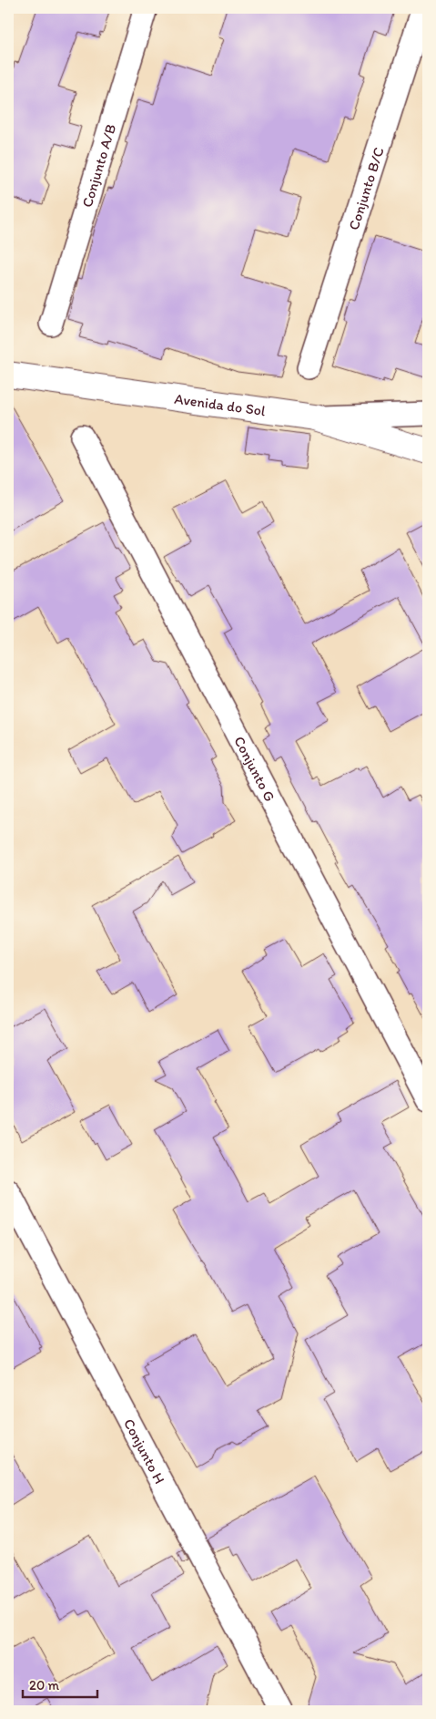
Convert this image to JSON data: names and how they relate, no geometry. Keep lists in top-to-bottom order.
{
  "streets": {
    "street": [
      "Conjunto A/B",
      "Conjunto B/C",
      "Avenida do Sol",
      "Conjunto G",
      "Conjunto H"
    ]
  },
  "scale_bar": "20 m"
}
